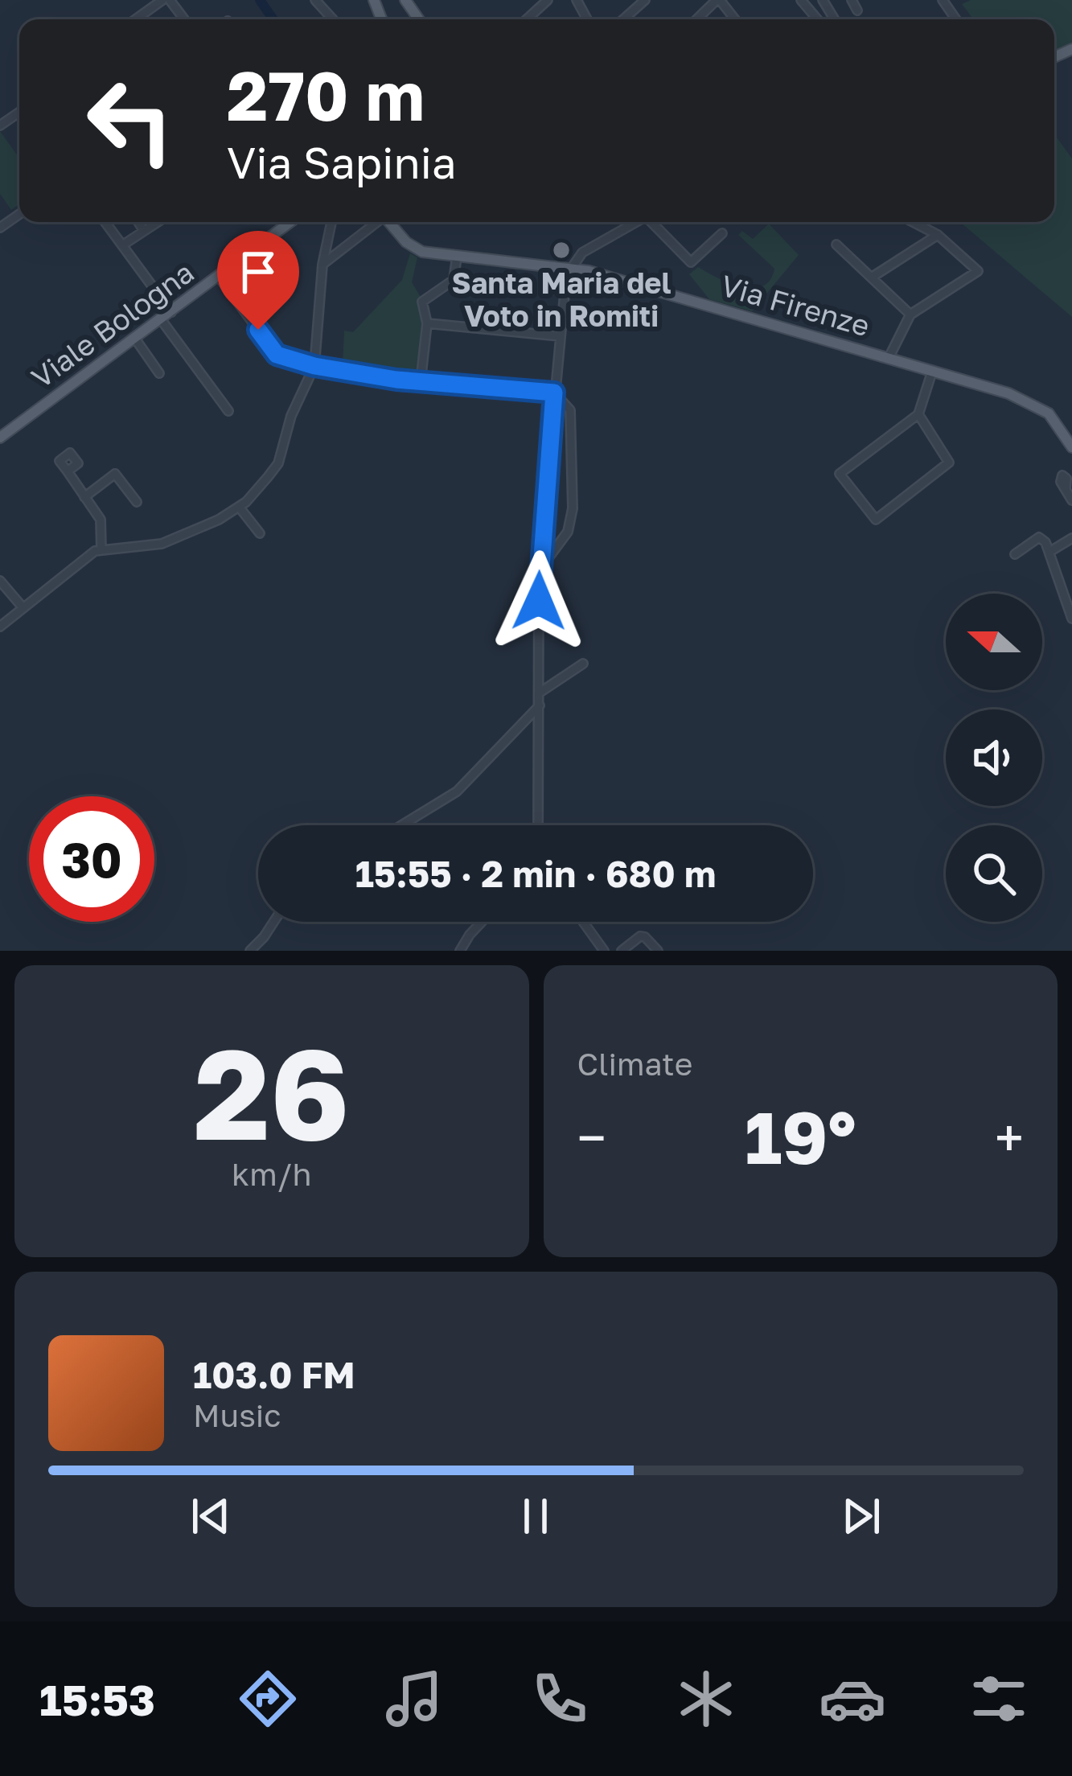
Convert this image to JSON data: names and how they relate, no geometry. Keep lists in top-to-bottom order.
{
  "streets": {
    "main road": ["Via Firenze", "Viale Bologna"]
  },
  "places": ["Santa Maria del Voto in Romiti"],
  "north": "left",
  "page": {
    "turn": ["270 m", "Via Sapinia"],
    "limit": "30",
    "trip": "15:55 · 2 min · 680 m",
    "tile": [
      ["26", "km/h"],
      "Climate"
    ],
    "heat": ["−", "19°", "+"],
    "song": ["103.0 FM", "Music"],
    "tabs": "15:53"
  }
}
